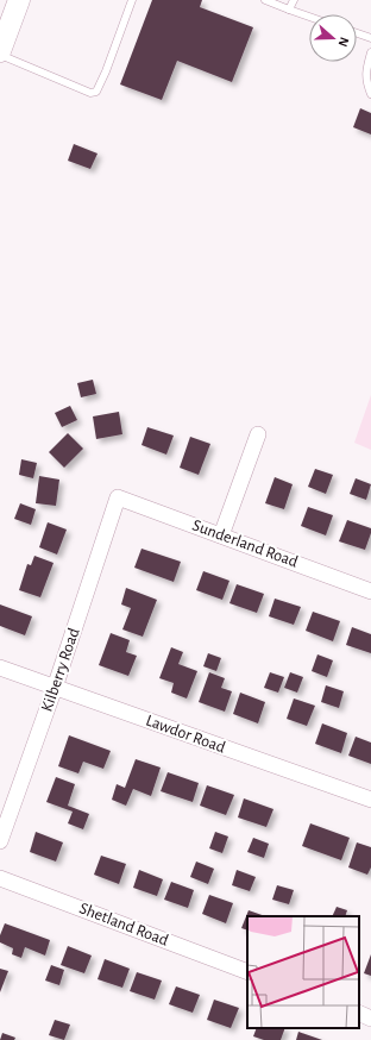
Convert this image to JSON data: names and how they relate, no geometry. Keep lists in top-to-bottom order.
{
  "streets": {
    "street": [
      "Sunderland Road",
      "Kilberry Road",
      "Lawdor Road",
      "Shetland Road"
    ]
  },
  "crossings": [
    ["Sunderland Road", "Kilberry Road"],
    ["Kilberry Road", "Lawdor Road"]
  ],
  "north": "right"
}
